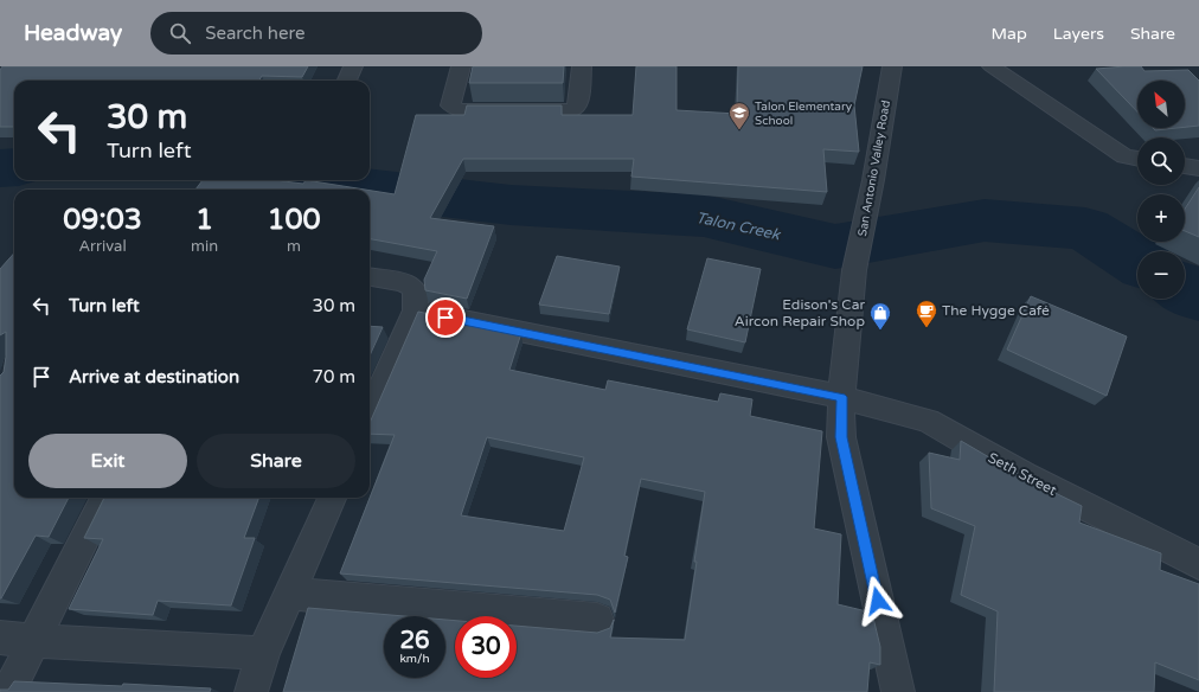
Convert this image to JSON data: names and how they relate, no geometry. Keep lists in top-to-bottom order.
{
  "streets": {
    "street": ["San Antonio Valley Road", "Seth Street"]
  },
  "crossings": [
    ["San Antonio Valley Road", "Seth Street"]
  ],
  "water": ["Talon Creek"],
  "places": {
    "school or university": ["Talon Elementary School"],
    "cafe": ["The Hygge Café"],
    "shop": ["Edison's Car Aircon Repair Shop"]
  },
  "north": "top left",
  "page": {
    "header": "Headway",
    "search": "Search here",
    "nav": ["Map", "Layers", "Share"],
    "map_buttons": ["+", "−"],
    "turn": ["30 m", "Turn left"],
    "eta": [
      "09:03",
      "Arrival",
      "1",
      "min",
      "100",
      "m"
    ],
    "list": [
      {
        "name": "Turn left",
        "value": "30 m"
      },
      {
        "name": "Arrive at destination",
        "value": "70 m"
      }
    ],
    "buttons": ["Exit", "Share"],
    "speed": "26 km/h",
    "limit": "30"
  }
}
